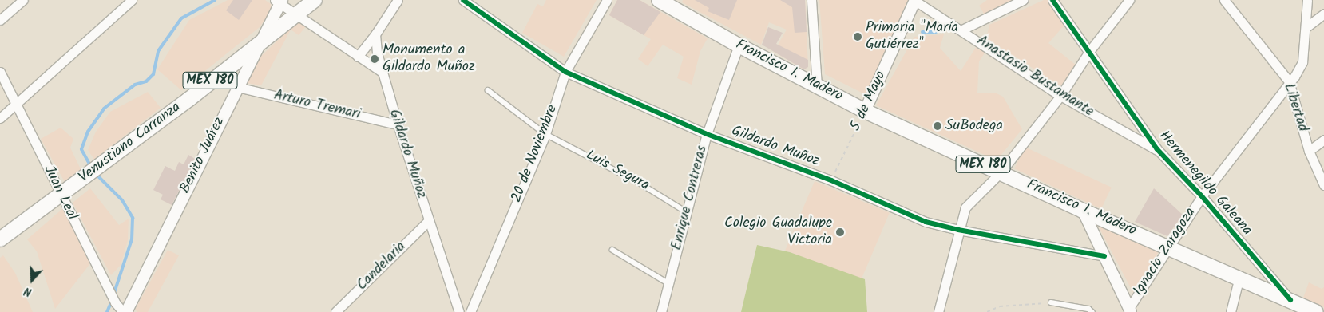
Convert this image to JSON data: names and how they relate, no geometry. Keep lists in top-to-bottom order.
{
  "streets": {
    "main road": ["Francisco I. Madero", "MEX 180", "Venustiano Carranza"],
    "street": [
      "Anastasio Bustamante",
      "5 de Mayo",
      "Arturo Tremari",
      "Libertad",
      "Gildardo Muñoz",
      "20 de Noviembre",
      "Benito Juárez",
      "Hermenegildo Galeana",
      "Juan Leal",
      "Enrique Contreras",
      "Ignacio Zaragoza",
      "Candelaria"
    ],
    "lane": ["Luis Segura"]
  },
  "crossings": [
    ["Francisco I. Madero", "5 de Mayo"],
    ["Francisco I. Madero", "Hermenegildo Galeana"],
    ["Francisco I. Madero", "Enrique Contreras"],
    ["Francisco I. Madero", "Ignacio Zaragoza"],
    ["Anastasio Bustamante", "5 de Mayo"],
    ["Anastasio Bustamante", "Hermenegildo Galeana"],
    ["5 de Mayo", "Gildardo Muñoz"],
    ["Arturo Tremari", "Gildardo Muñoz"],
    ["Arturo Tremari", "Benito Juárez"],
    ["Libertad", "Ignacio Zaragoza"],
    ["Venustiano Carranza", "Benito Juárez"],
    ["Venustiano Carranza", "Juan Leal"],
    ["Gildardo Muñoz", "20 de Noviembre"],
    ["Gildardo Muñoz", "Enrique Contreras"],
    ["Gildardo Muñoz", "Candelaria"],
    ["20 de Noviembre", "Luis Segura"],
    ["Benito Juárez", "Juan Leal"],
    ["Luis Segura", "Enrique Contreras"],
    ["Hermenegildo Galeana", "Ignacio Zaragoza"]
  ],
  "places": [
    "Primaria \"María Gutiérrez\"",
    "Monumento a Gildardo Muñoz",
    "SuBodega",
    "Colegio Guadalupe Victoria"
  ],
  "north": "bottom"
}
